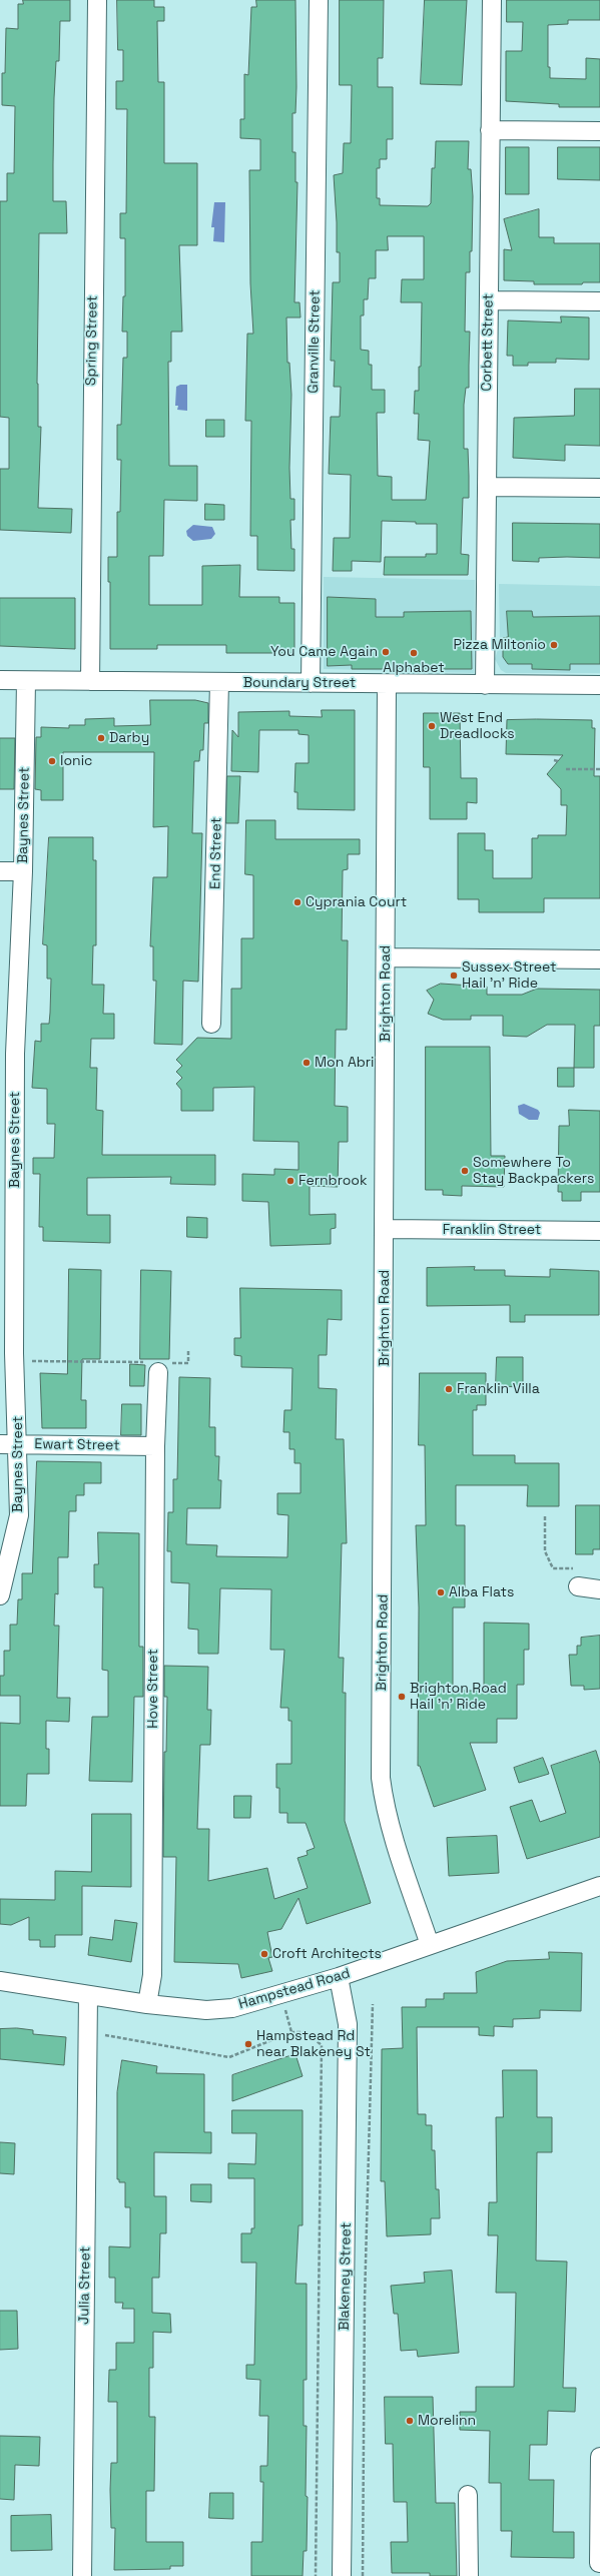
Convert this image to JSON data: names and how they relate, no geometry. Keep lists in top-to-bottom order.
{
  "streets": {
    "street": [
      "Spring Street",
      "Granville Street",
      "Corbett Street",
      "Boundary Street",
      "Baynes Street",
      "End Street",
      "Brighton Road",
      "Franklin Street",
      "Ewart Street",
      "Hove Street",
      "Hampstead Road",
      "Blakeney Street",
      "Julia Street"
    ]
  },
  "crossings": [
    ["Spring Street", "Boundary Street"],
    ["Granville Street", "Boundary Street"],
    ["Corbett Street", "Boundary Street"],
    ["Boundary Street", "Baynes Street"],
    ["Boundary Street", "End Street"],
    ["Boundary Street", "Brighton Road"],
    ["Baynes Street", "Ewart Street"],
    ["Brighton Road", "Franklin Street"],
    ["Brighton Road", "Hampstead Road"],
    ["Ewart Street", "Hove Street"],
    ["Hove Street", "Hampstead Road"],
    ["Hampstead Road", "Blakeney Street"],
    ["Hampstead Road", "Julia Street"]
  ],
  "places": [
    "Pizza Miltonio",
    "You Came Again",
    "Alphabet",
    "West End Dreadlocks",
    "Darby",
    "Ionic",
    "Cyprania Court",
    "Sussex Street Hail 'n' Ride",
    "Mon Abri",
    "Somewhere To Stay Backpackers",
    "Fernbrook",
    "Franklin Villa",
    "Alba Flats",
    "Brighton Road Hail 'n' Ride",
    "Croft Architects",
    "Hampstead Rd near Blakeney St",
    "Morelinn"
  ]
}
